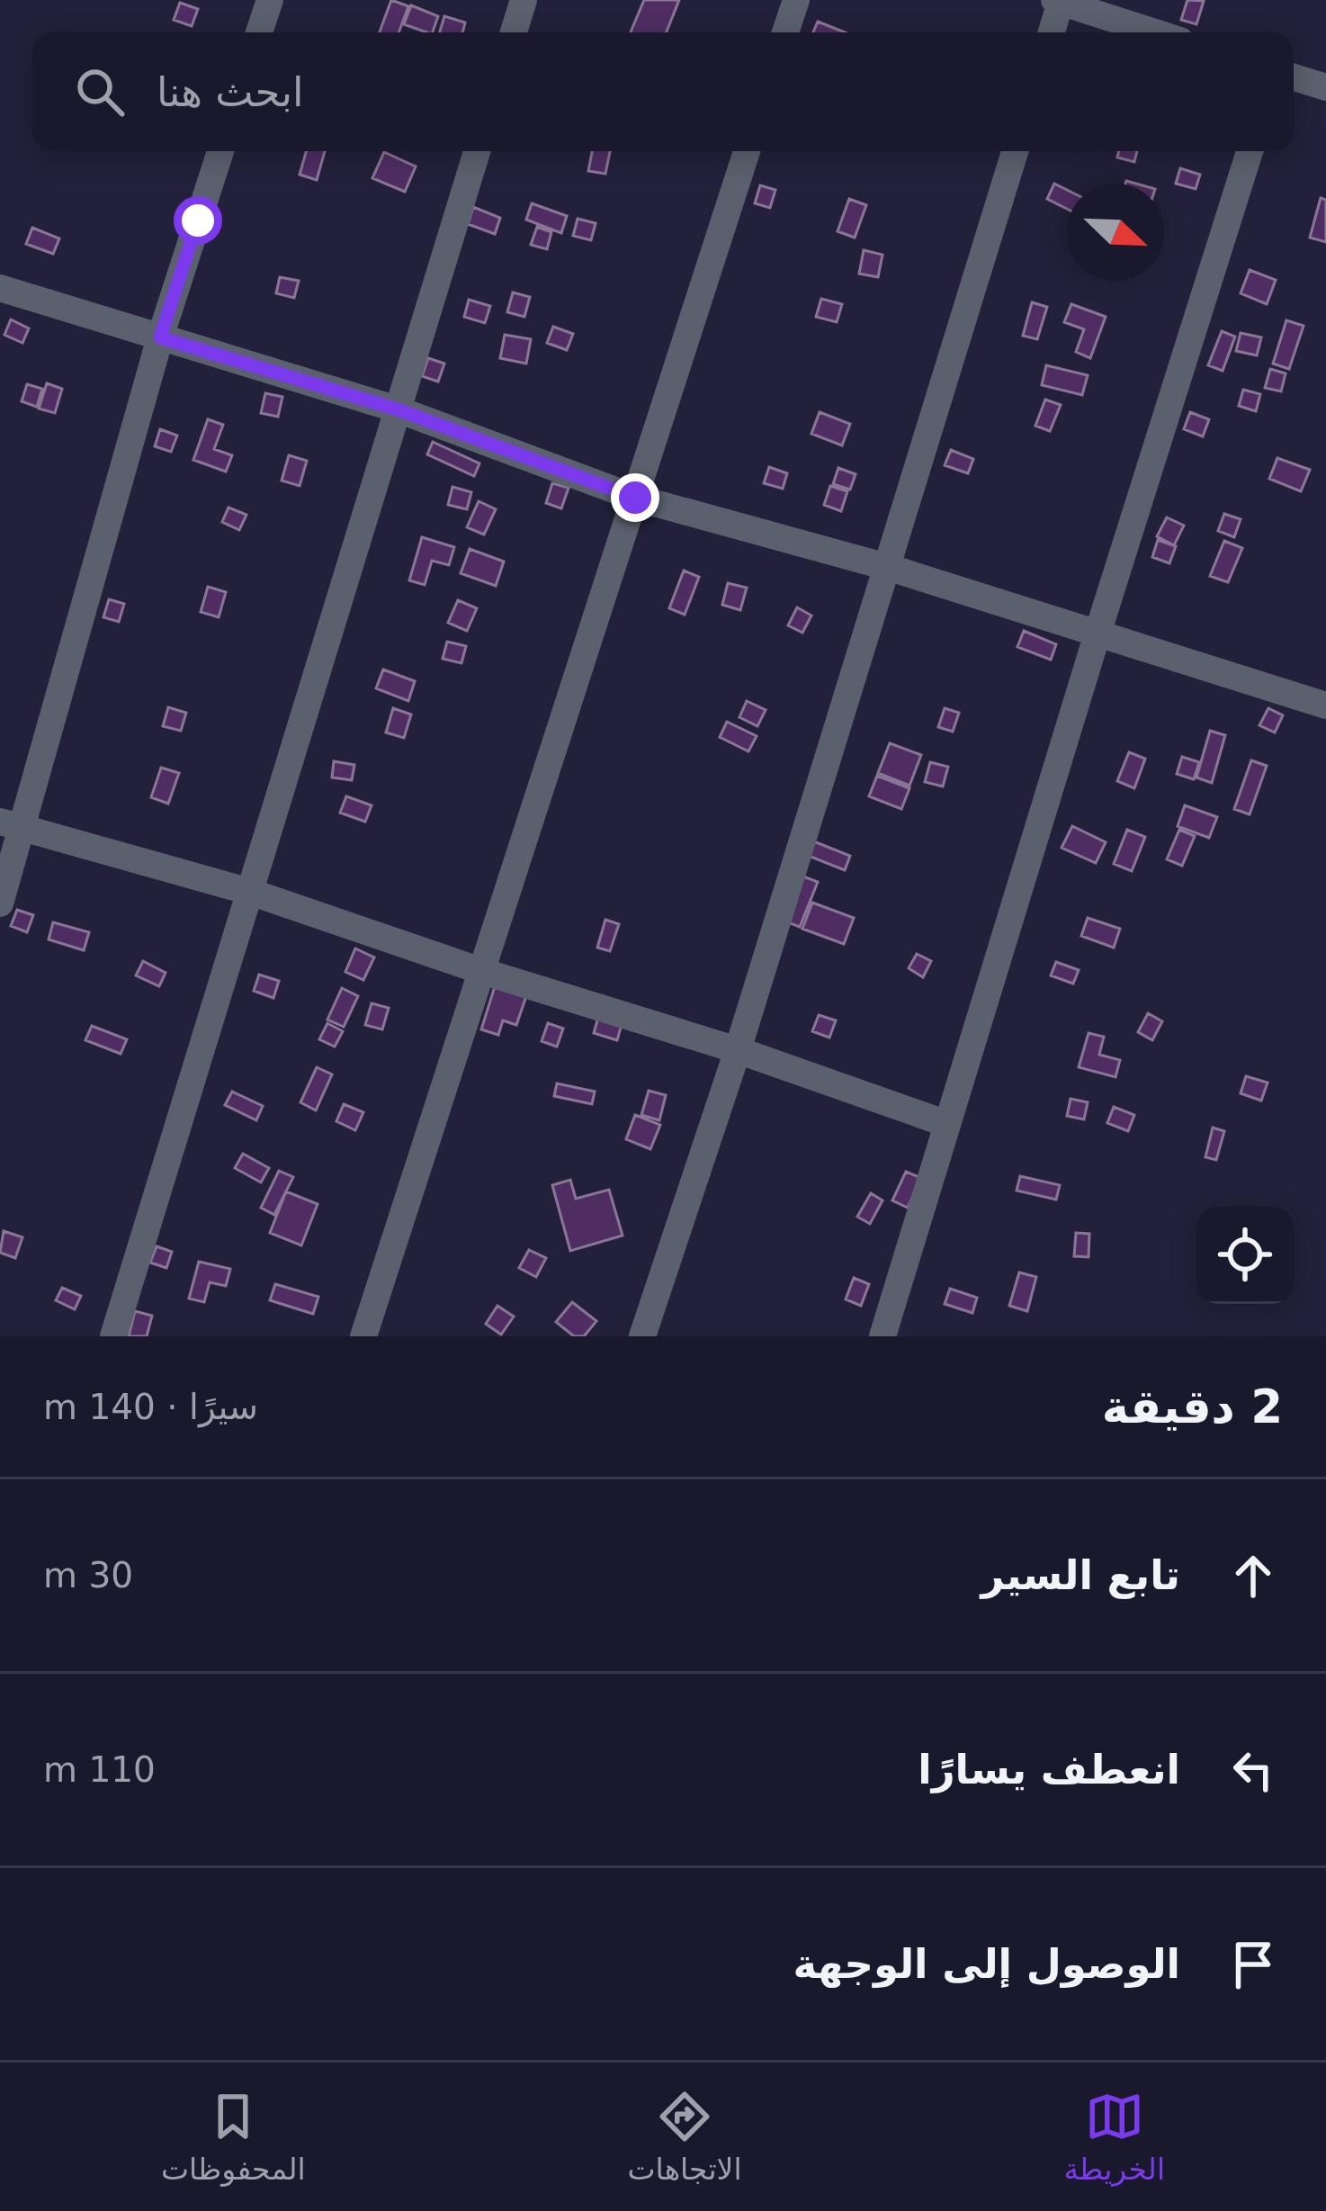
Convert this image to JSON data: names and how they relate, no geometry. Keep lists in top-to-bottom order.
{
  "north": "bottom right",
  "page": {
    "search": "ابحث هنا",
    "heading": ["2 دقيقة", "سيرًا · 140 m"],
    "list": [
      ["تابع السير", "30 m"],
      ["انعطف يسارًا", "110 m"],
      "الوصول إلى الوجهة"
    ],
    "nav": ["الخريطة", "الاتجاهات", "المحفوظات"]
  }
}
